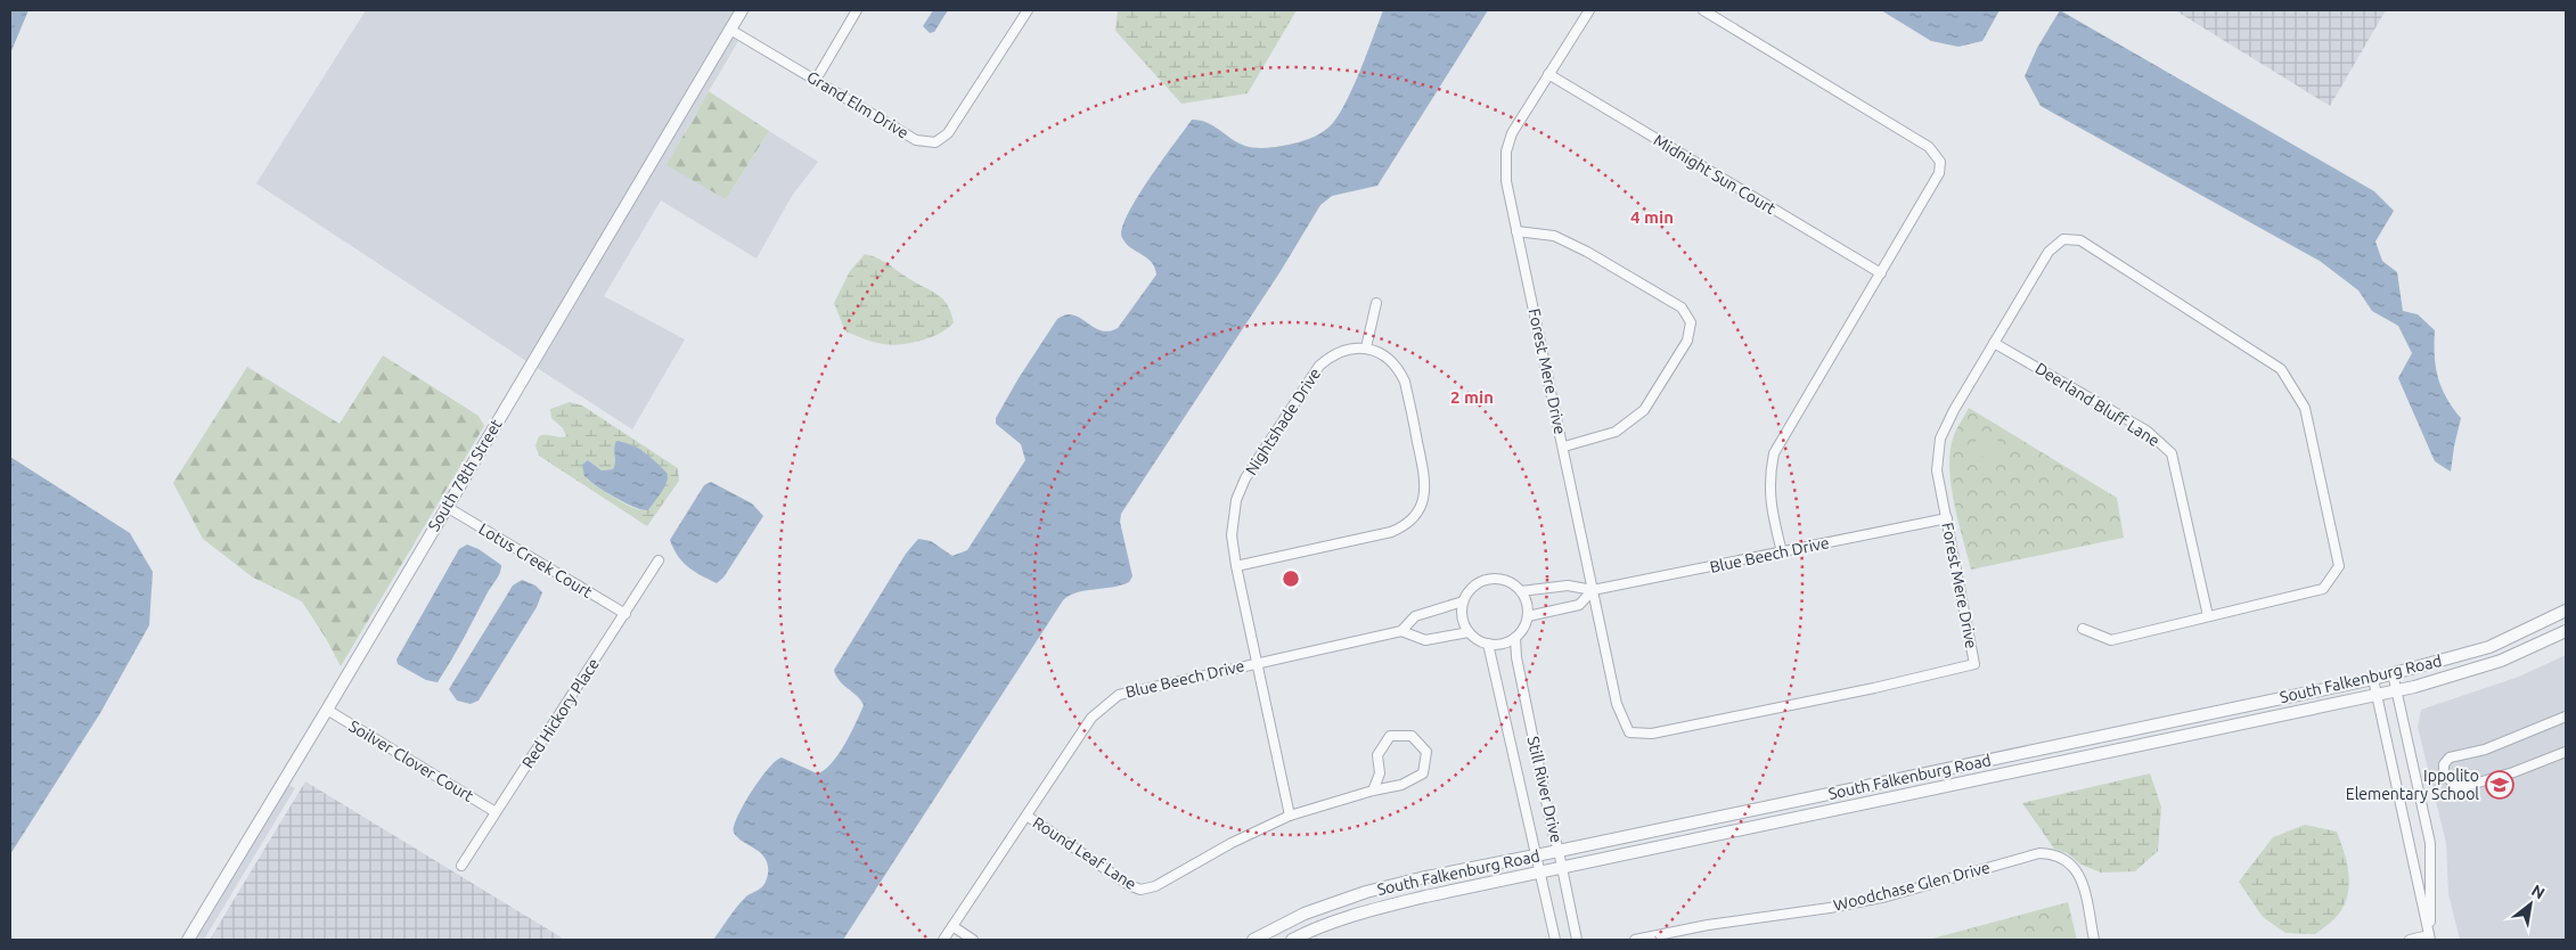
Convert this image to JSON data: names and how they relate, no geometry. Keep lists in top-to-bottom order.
{
  "streets": {
    "street": [
      "Grand Elm Drive",
      "Midnight Sun Court",
      "Forest Mere Drive",
      "Deerland Bluff Lane",
      "Nightshade Drive",
      "South 78th Street",
      "Blue Beech Drive",
      "Lotus Creek Court",
      "South Falkenburg Road",
      "Red Hickory Place",
      "Soilver Clover Court",
      "Still River Drive",
      "Round Leaf Lane",
      "Woodchase Glen Drive"
    ]
  },
  "crossings": [
    ["Grand Elm Drive", "South 78th Street"],
    ["Midnight Sun Court", "Forest Mere Drive"],
    ["Forest Mere Drive", "Deerland Bluff Lane"],
    ["Forest Mere Drive", "Blue Beech Drive"],
    ["Nightshade Drive", "Blue Beech Drive"],
    ["Nightshade Drive", "Round Leaf Lane"],
    ["South 78th Street", "Lotus Creek Court"],
    ["South 78th Street", "Soilver Clover Court"],
    ["Blue Beech Drive", "Still River Drive"],
    ["Blue Beech Drive", "Round Leaf Lane"],
    ["Lotus Creek Court", "Red Hickory Place"],
    ["South Falkenburg Road", "Still River Drive"],
    ["Red Hickory Place", "Soilver Clover Court"]
  ],
  "places": {
    "school or university": ["Ippolito Elementary School"]
  },
  "north": "top right",
  "rings": ["4 min", "2 min"]
}
